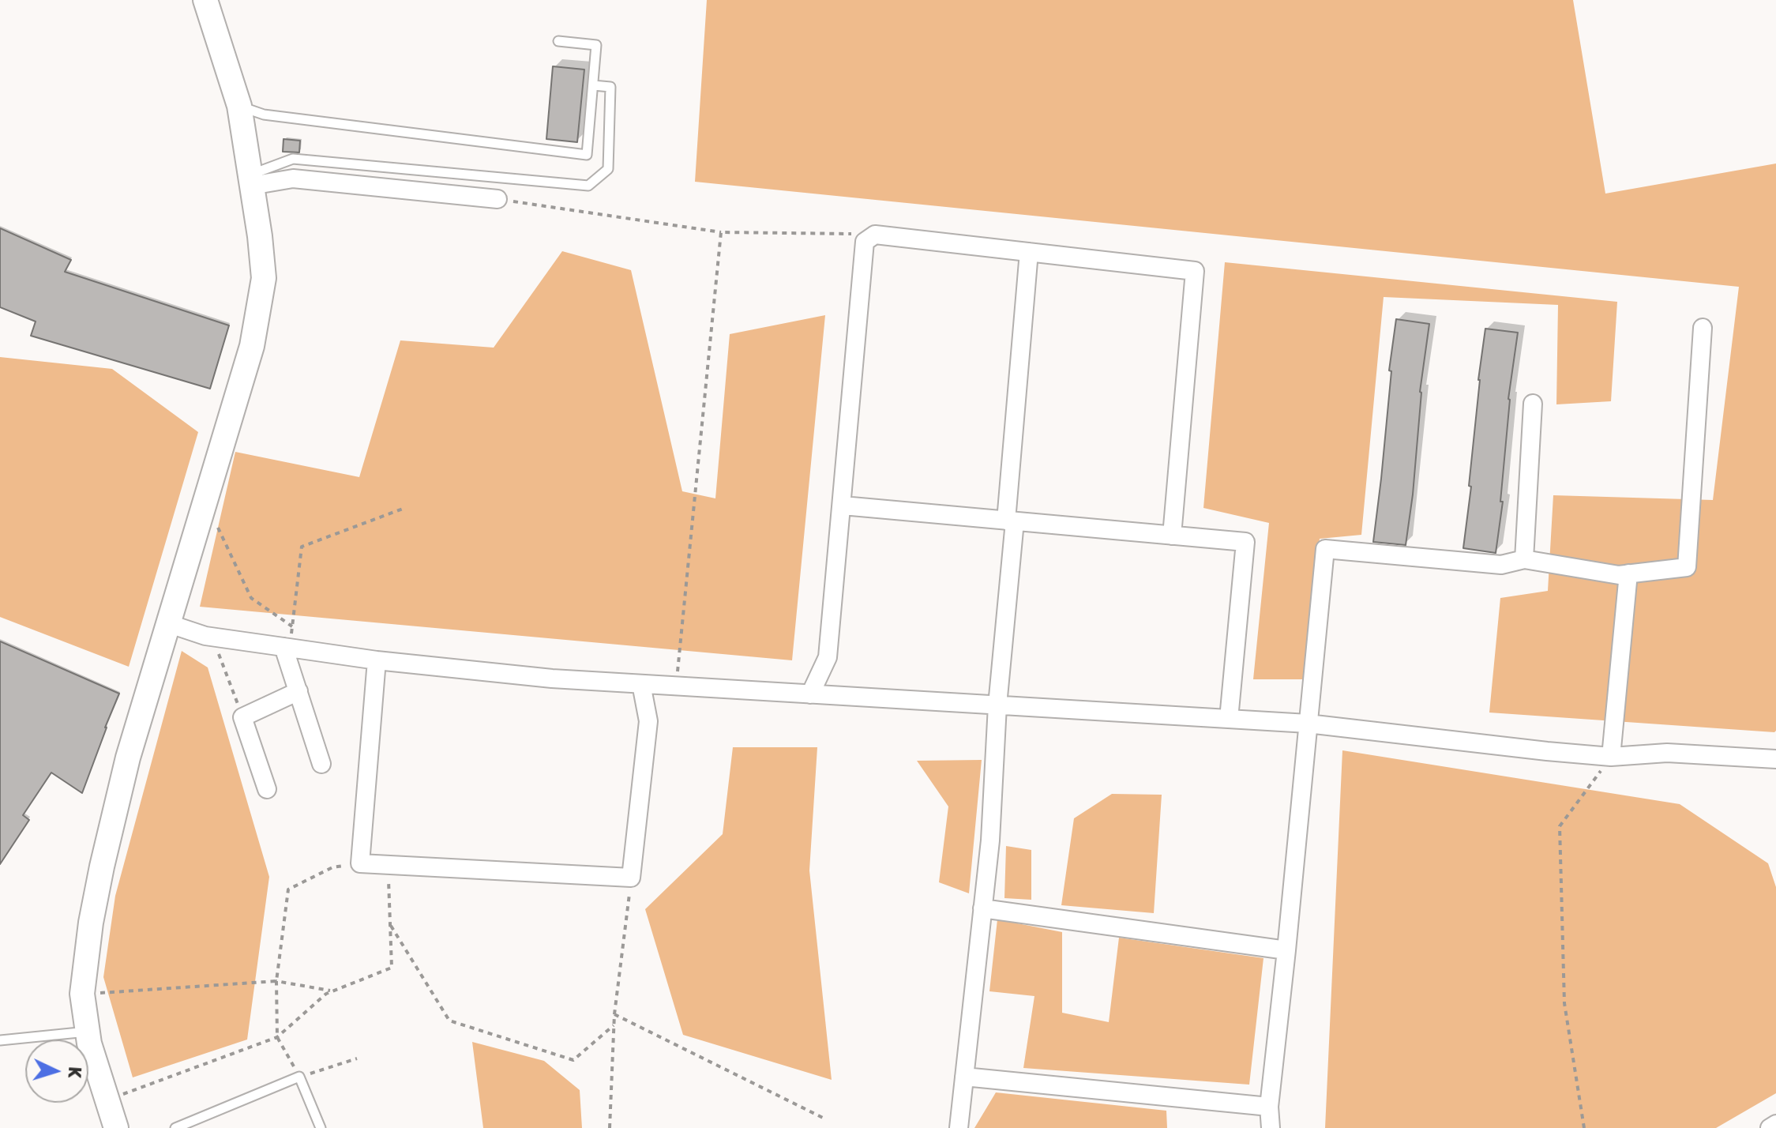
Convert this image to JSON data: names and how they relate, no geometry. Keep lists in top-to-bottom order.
{
  "north": "right"
}
